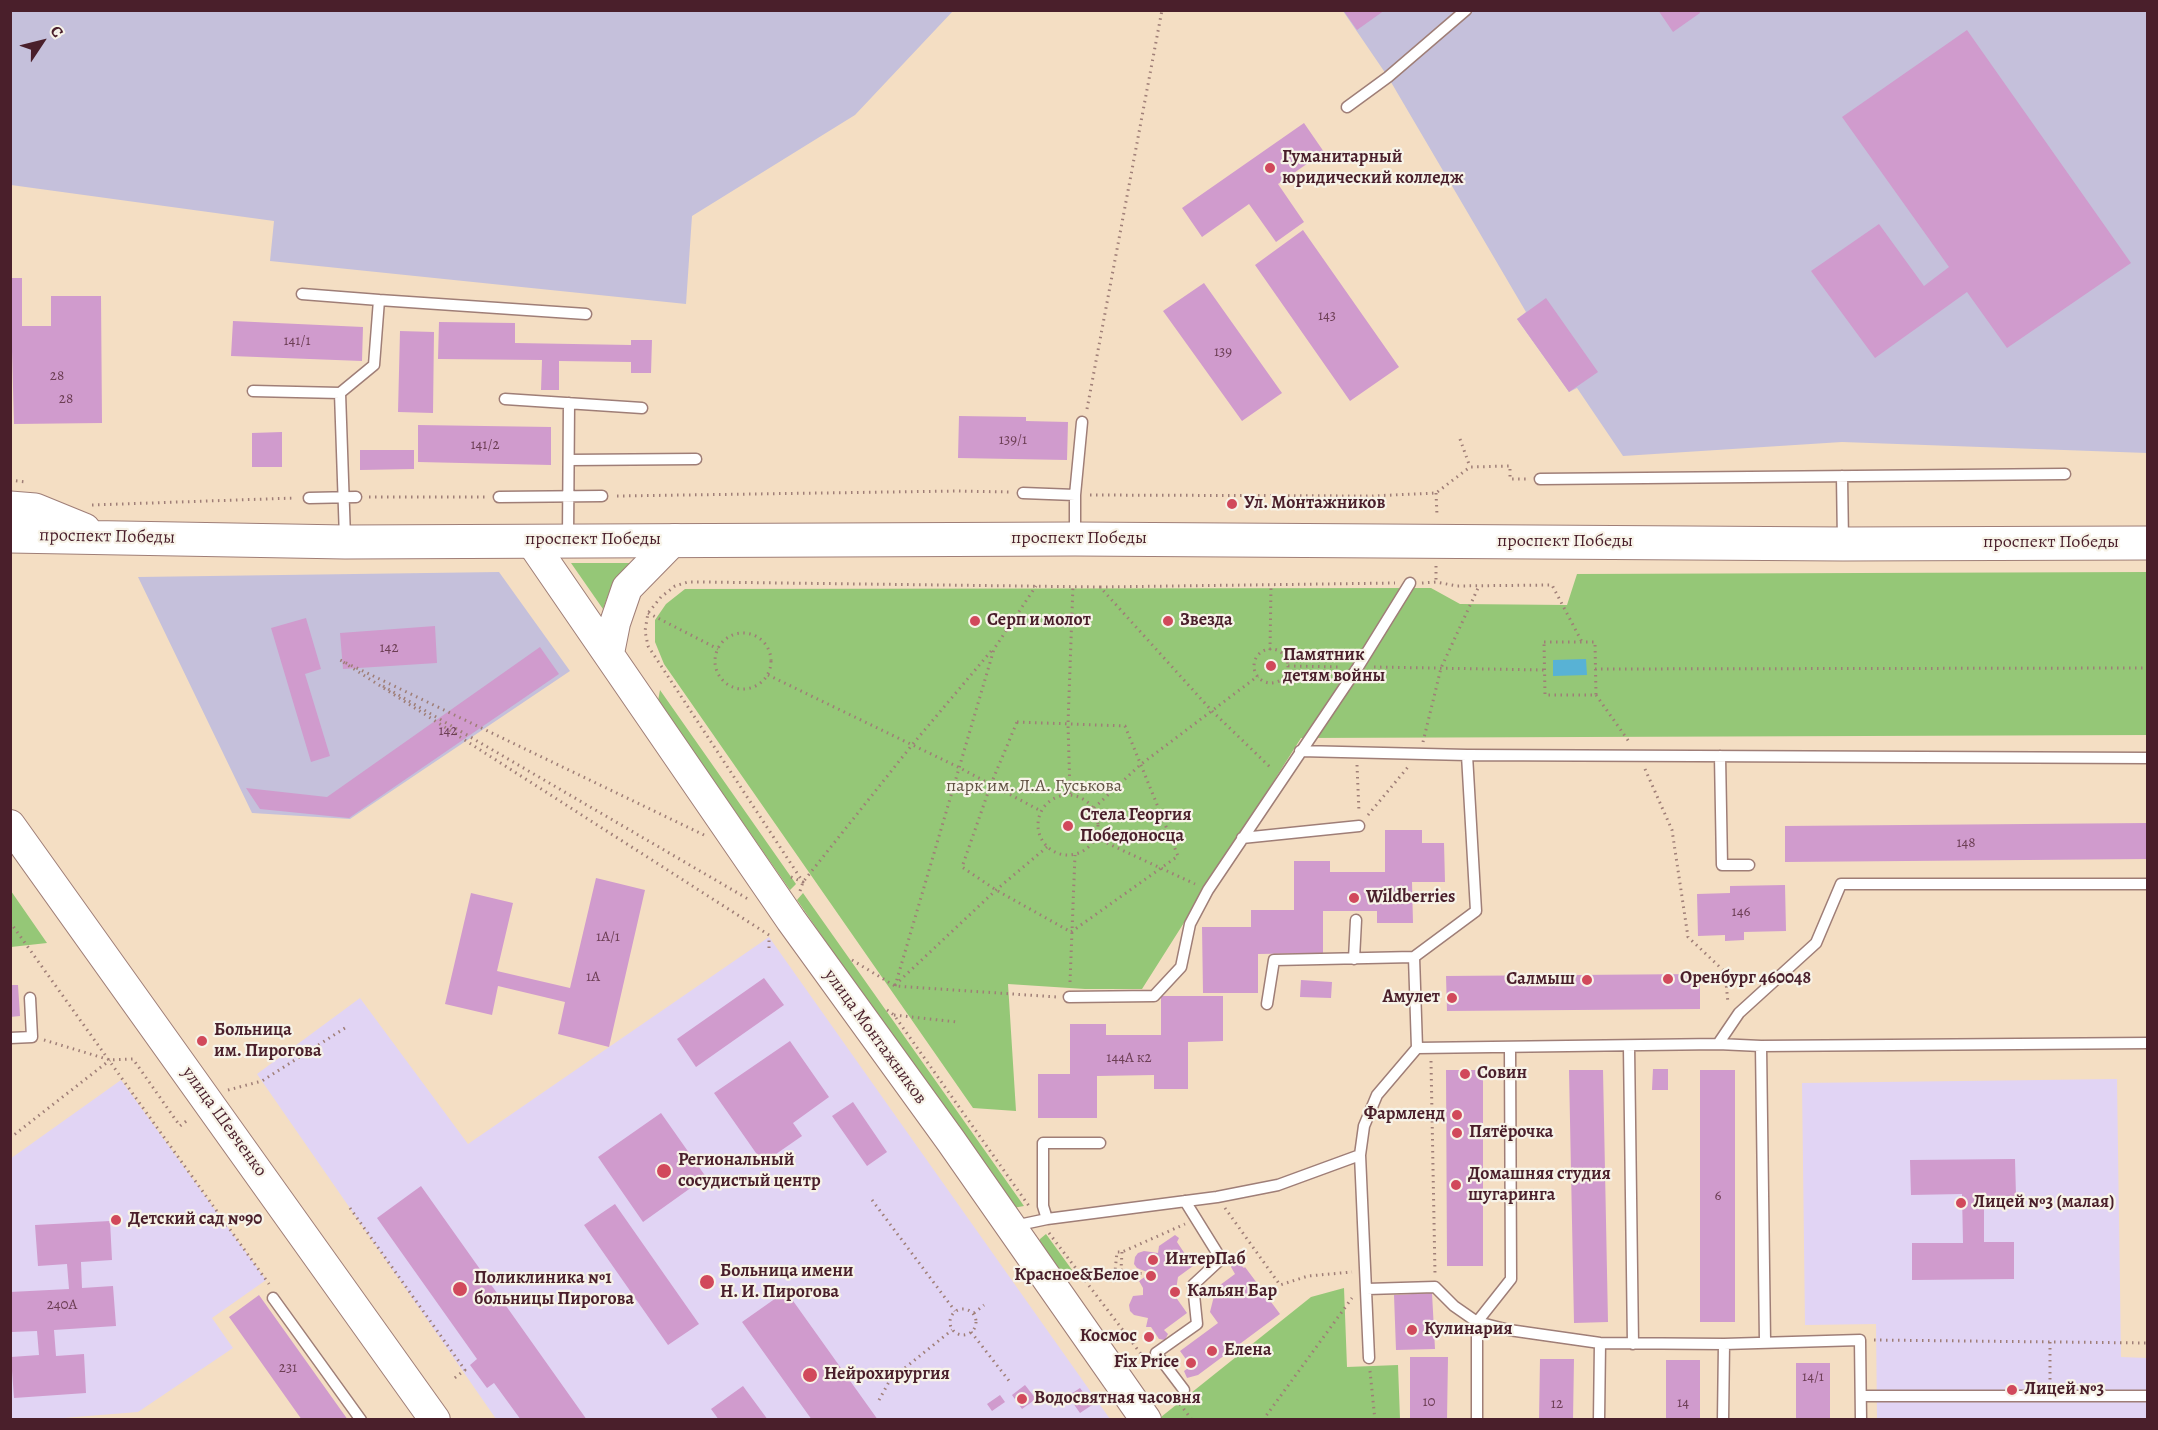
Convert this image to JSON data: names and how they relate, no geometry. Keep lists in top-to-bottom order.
{
  "streets": {
    "main road": ["проспект Победы", "улица Монтажников", "улица Шевченко"]
  },
  "crossings": [
    ["проспект Победы", "улица Монтажников"]
  ],
  "parks": ["парк им. Л.А. Гуськова"],
  "places": [
    "Гуманитарный юридический колледж",
    "Ул. Монтажников",
    "Серп и молот",
    "Звезда",
    "Памятник детям войны",
    "Стела Георгия Победоносца",
    "Wildberries",
    "Оренбург 460048",
    "Салмыш",
    "Амулет",
    "Больница им. Пирогова",
    "Совин",
    "Фармленд",
    "Пятёрочка",
    "Региональный сосудистый центр",
    "Домашняя студия шугаринга",
    "Лицей №3 (малая)",
    "Детский сад №90",
    "ИнтерПаб",
    "Красное&Белое",
    "Больница имени Н. И. Пирогова",
    "Поликлиника №1 больницы Пирогова",
    "Кальян Бар",
    "Кулинария",
    "Космос",
    "Елена",
    "Fix Price",
    "Нейрохирургия",
    "Лицей №3",
    "Водосвятная часовня"
  ],
  "house_numbers": [
    "143",
    "141/1",
    "139",
    "28",
    "28",
    "139/1",
    "141/2",
    "142",
    "142",
    "148",
    "146",
    "1А/1",
    "1А",
    "144А к2",
    "6",
    "240А",
    "231",
    "14/1",
    "10",
    "14",
    "12"
  ],
  "north": "top right"
}
